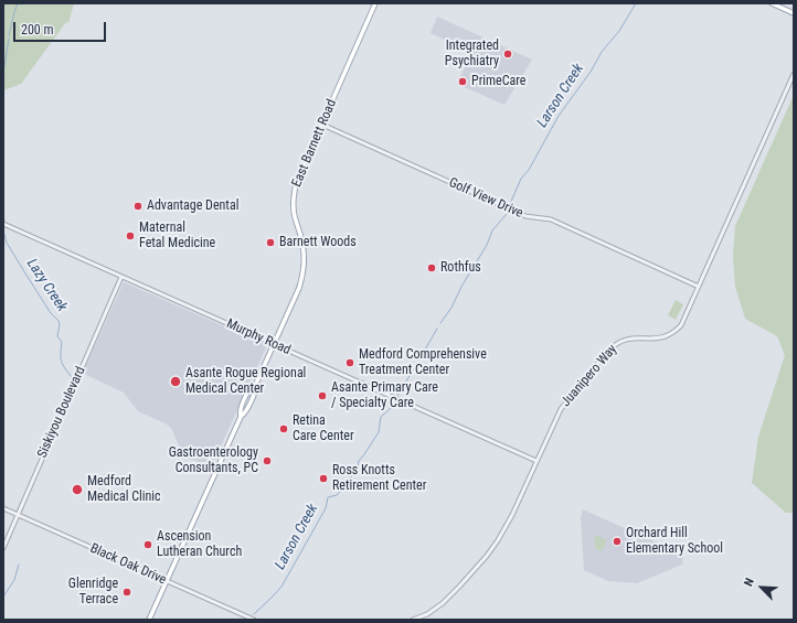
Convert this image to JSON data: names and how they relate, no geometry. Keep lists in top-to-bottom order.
{
  "streets": {
    "main road": ["East Barnett Road"],
    "street": [
      "Golf View Drive",
      "Murphy Road",
      "Juanipero Way",
      "Siskiyou Boulevard",
      "Black Oak Drive"
    ]
  },
  "crossings": [
    ["East Barnett Road", "Golf View Drive"],
    ["East Barnett Road", "Murphy Road"],
    ["East Barnett Road", "Black Oak Drive"],
    ["Golf View Drive", "Juanipero Way"],
    ["Murphy Road", "Juanipero Way"],
    ["Murphy Road", "Siskiyou Boulevard"],
    ["Siskiyou Boulevard", "Black Oak Drive"]
  ],
  "water": ["Larson Creek", "Lazy Creek"],
  "places": [
    "Integrated Psychiatry",
    "PrimeCare",
    "Advantage Dental",
    "Maternal Fetal Medicine",
    "Barnett Woods",
    "Rothfus",
    "Medford Comprehensive Treatment Center",
    "Asante Rogue Regional Medical Center",
    "Asante Primary Care / Specialty Care",
    "Retina Care Center",
    "Gastroenterology Consultants, PC",
    "Ross Knotts Retirement Center",
    "Medford Medical Clinic",
    "Orchard Hill Elementary School",
    "Ascension Lutheran Church",
    "Glenridge Terrace"
  ],
  "scale_bar": "200 m",
  "north": "top left"
}
